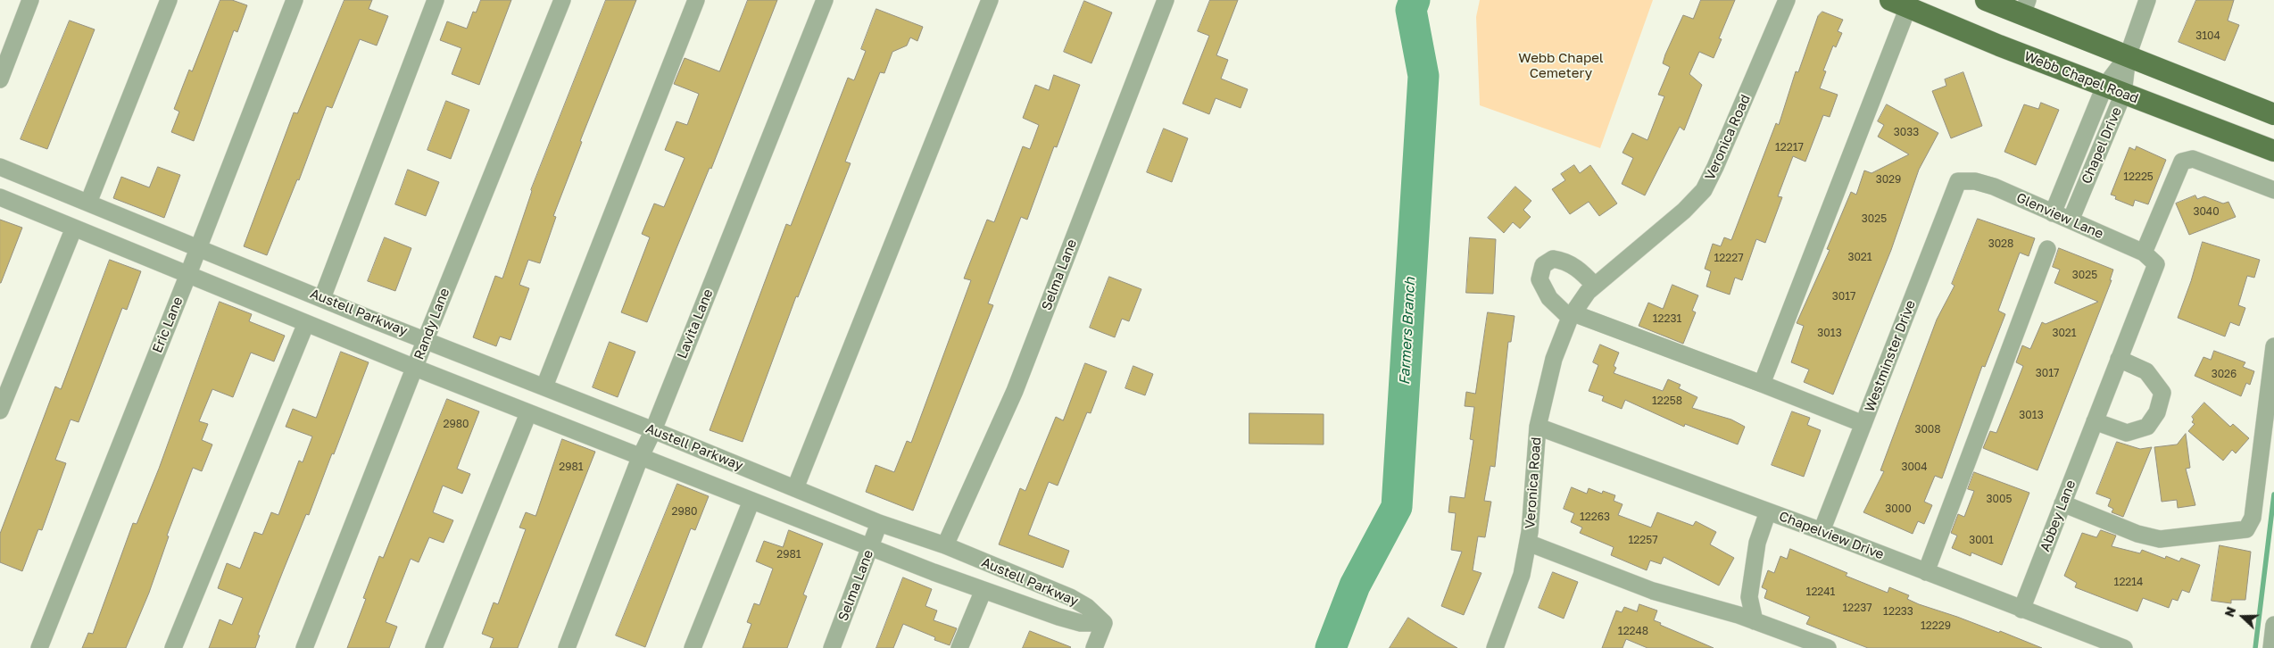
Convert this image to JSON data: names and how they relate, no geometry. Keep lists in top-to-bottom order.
{
  "streets": {
    "main road": ["Webb Chapel Road"],
    "street": [
      "Veronica Road",
      "Chapel Drive",
      "Glenview Lane",
      "Selma Lane",
      "Austell Parkway",
      "Randy Lane",
      "Lavita Lane",
      "Eric Lane",
      "Westminster Drive",
      "Abbey Lane",
      "Chapelview Drive"
    ]
  },
  "crossings": [
    ["Webb Chapel Road", "Chapel Drive"],
    ["Veronica Road", "Chapelview Drive"],
    ["Chapel Drive", "Glenview Lane"],
    ["Glenview Lane", "Westminster Drive"],
    ["Glenview Lane", "Abbey Lane"],
    ["Selma Lane", "Austell Parkway"],
    ["Austell Parkway", "Randy Lane"],
    ["Austell Parkway", "Lavita Lane"],
    ["Austell Parkway", "Eric Lane"],
    ["Westminster Drive", "Chapelview Drive"],
    ["Abbey Lane", "Chapelview Drive"]
  ],
  "water": ["Farmers Branch"],
  "parks": ["Webb Chapel Cemetery"],
  "house_numbers": [
    "3104",
    "3033",
    "12217",
    "12225",
    "3029",
    "3040",
    "3025",
    "3028",
    "3021",
    "12227",
    "3025",
    "3017",
    "12231",
    "3013",
    "3021",
    "3017",
    "3026",
    "12258",
    "3013",
    "2980",
    "3008",
    "2981",
    "3004",
    "3005",
    "3000",
    "2980",
    "12263",
    "12257",
    "3001",
    "2981",
    "12214",
    "12241",
    "12237",
    "12233",
    "12229",
    "12248"
  ],
  "north": "left"
}
